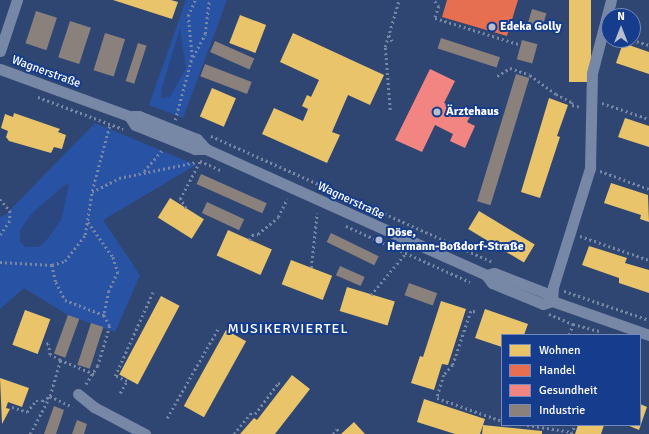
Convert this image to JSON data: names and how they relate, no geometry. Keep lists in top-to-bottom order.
{
  "streets": {
    "street": ["Wagnerstraße"]
  },
  "districts": ["MUSIKERVIERTEL"],
  "places": ["Edeka Golly", "Ärztehaus", "Döse, Hermann-Boßdorf-Straße"],
  "legend": [
    "Wohnen",
    "Handel",
    "Gesundheit",
    "Industrie"
  ],
  "north": "top"
}
